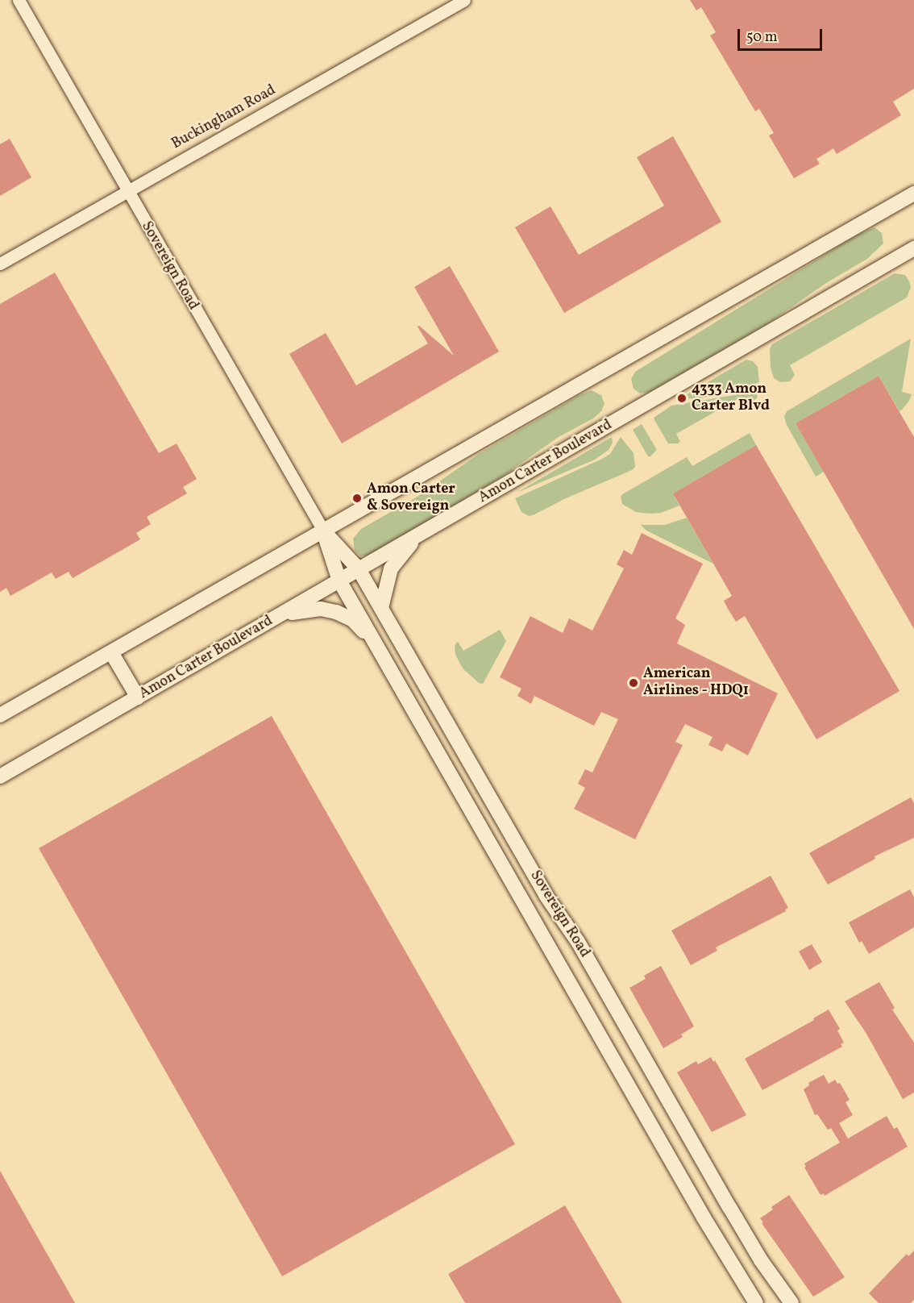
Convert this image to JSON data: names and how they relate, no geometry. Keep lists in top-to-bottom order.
{
  "streets": {
    "street": ["Buckingham Road", "Sovereign Road", "Amon Carter Boulevard"]
  },
  "crossings": [
    ["Buckingham Road", "Sovereign Road"],
    ["Sovereign Road", "Amon Carter Boulevard"]
  ],
  "places": ["4333 Amon Carter Blvd", "Amon Carter & Sovereign", "American Airlines - HDQ1"],
  "scale_bar": "50 m"
}
